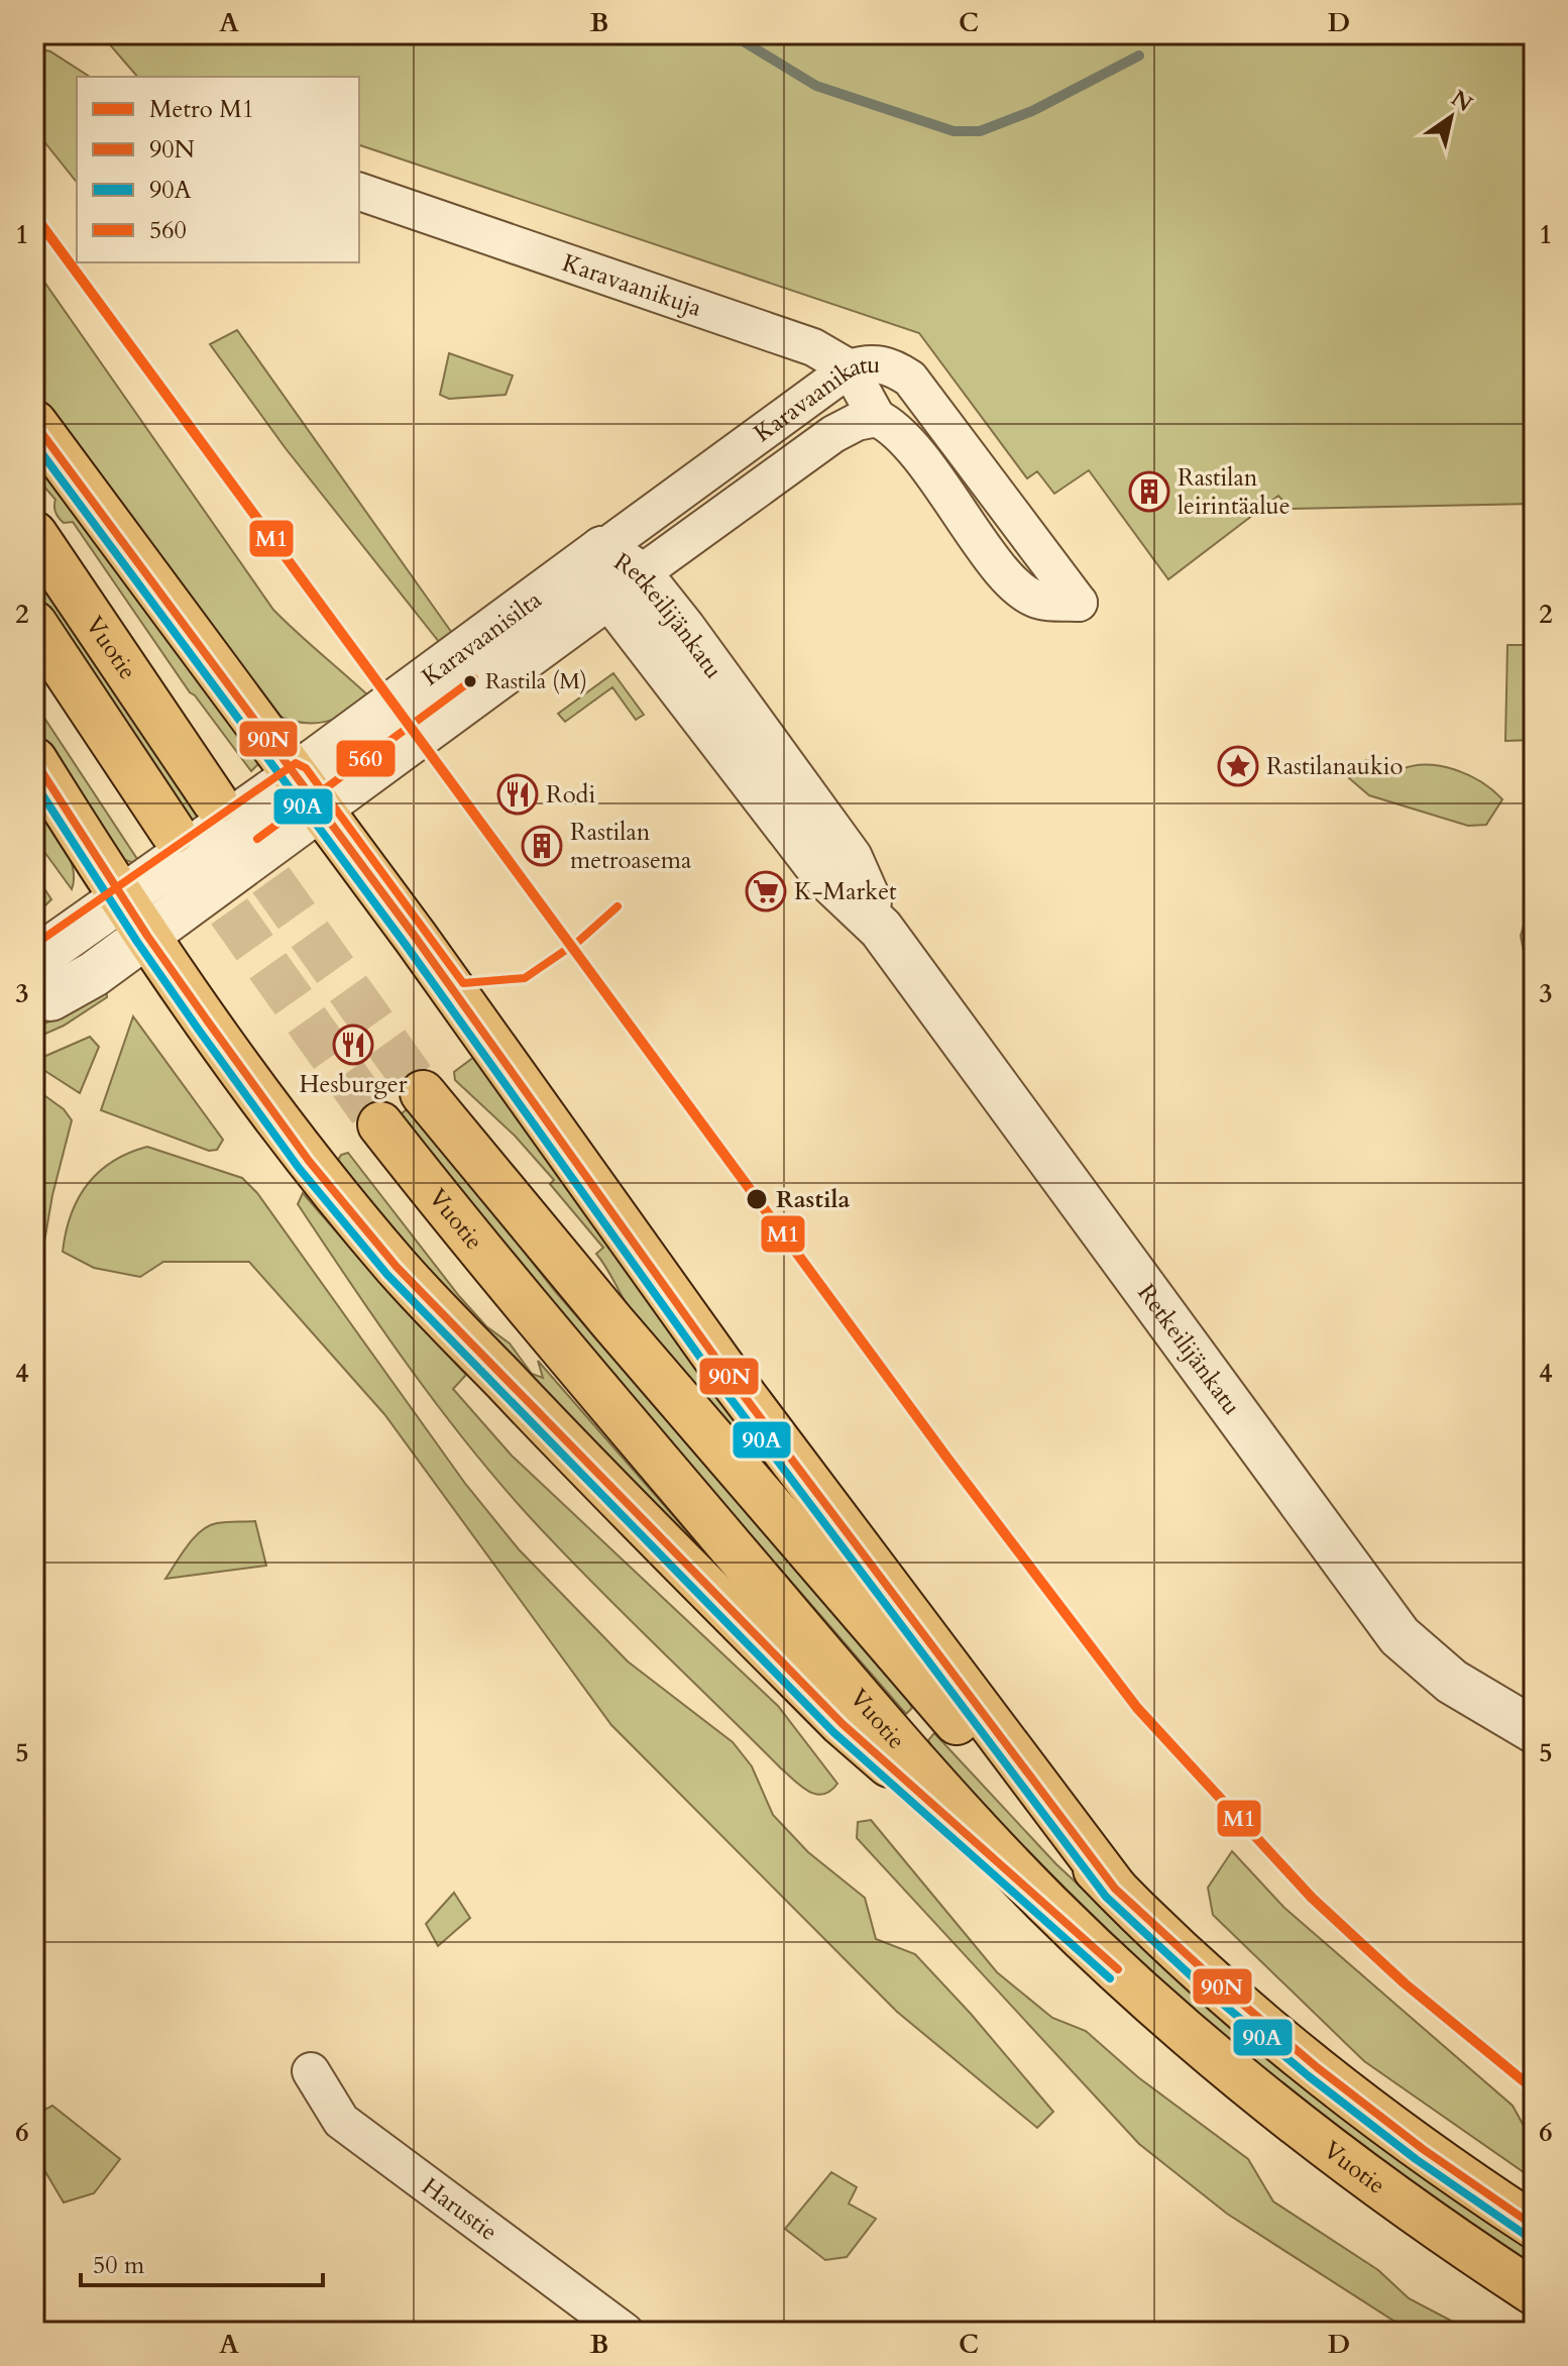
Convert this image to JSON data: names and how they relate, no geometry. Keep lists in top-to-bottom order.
{
  "streets": {
    "main road": ["Vuotie"],
    "street": [
      "Karavaanikuja",
      "Karavaanikatu",
      "Retkeilijänkatu",
      "Karavaanisilta",
      "Harustie"
    ]
  },
  "crossings": [
    ["Karavaanikuja", "Karavaanikatu"],
    ["Karavaanikatu", "Retkeilijänkatu"],
    ["Karavaanikatu", "Karavaanisilta"],
    ["Retkeilijänkatu", "Karavaanisilta"]
  ],
  "places": {
    "building": ["Rastilan leirintäalue", "Rastilan metroasema"],
    "other": ["Rastila (M)", "Rastila"],
    "place": ["Rastilanaukio"],
    "restaurant": ["Rodi", "Hesburger"],
    "supermarket": ["K-Market"]
  },
  "lines": [
    "metro line M1",
    "transit line 90N",
    "transit line 90A",
    "transit line 560"
  ],
  "legend": [
    "Metro M1",
    "90N",
    "90A",
    "560"
  ],
  "scale_bar": "50 m",
  "north": "top right",
  "grid": {
    "columns": [
      "A",
      "B",
      "C",
      "D"
    ],
    "rows": [
      "1",
      "2",
      "3",
      "4",
      "5",
      "6"
    ]
  }
}
